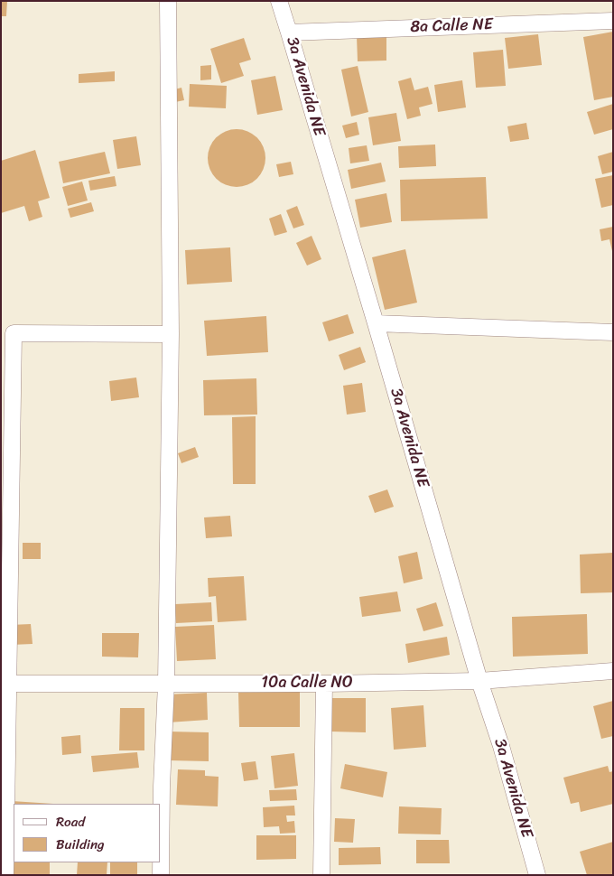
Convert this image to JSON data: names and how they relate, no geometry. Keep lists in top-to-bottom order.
{
  "streets": {
    "street": ["8a Calle NE", "3a Avenida NE", "10a Calle NO"]
  },
  "crossings": [
    ["8a Calle NE", "3a Avenida NE"],
    ["3a Avenida NE", "10a Calle NO"]
  ],
  "legend": ["Road", "Building"]
}
